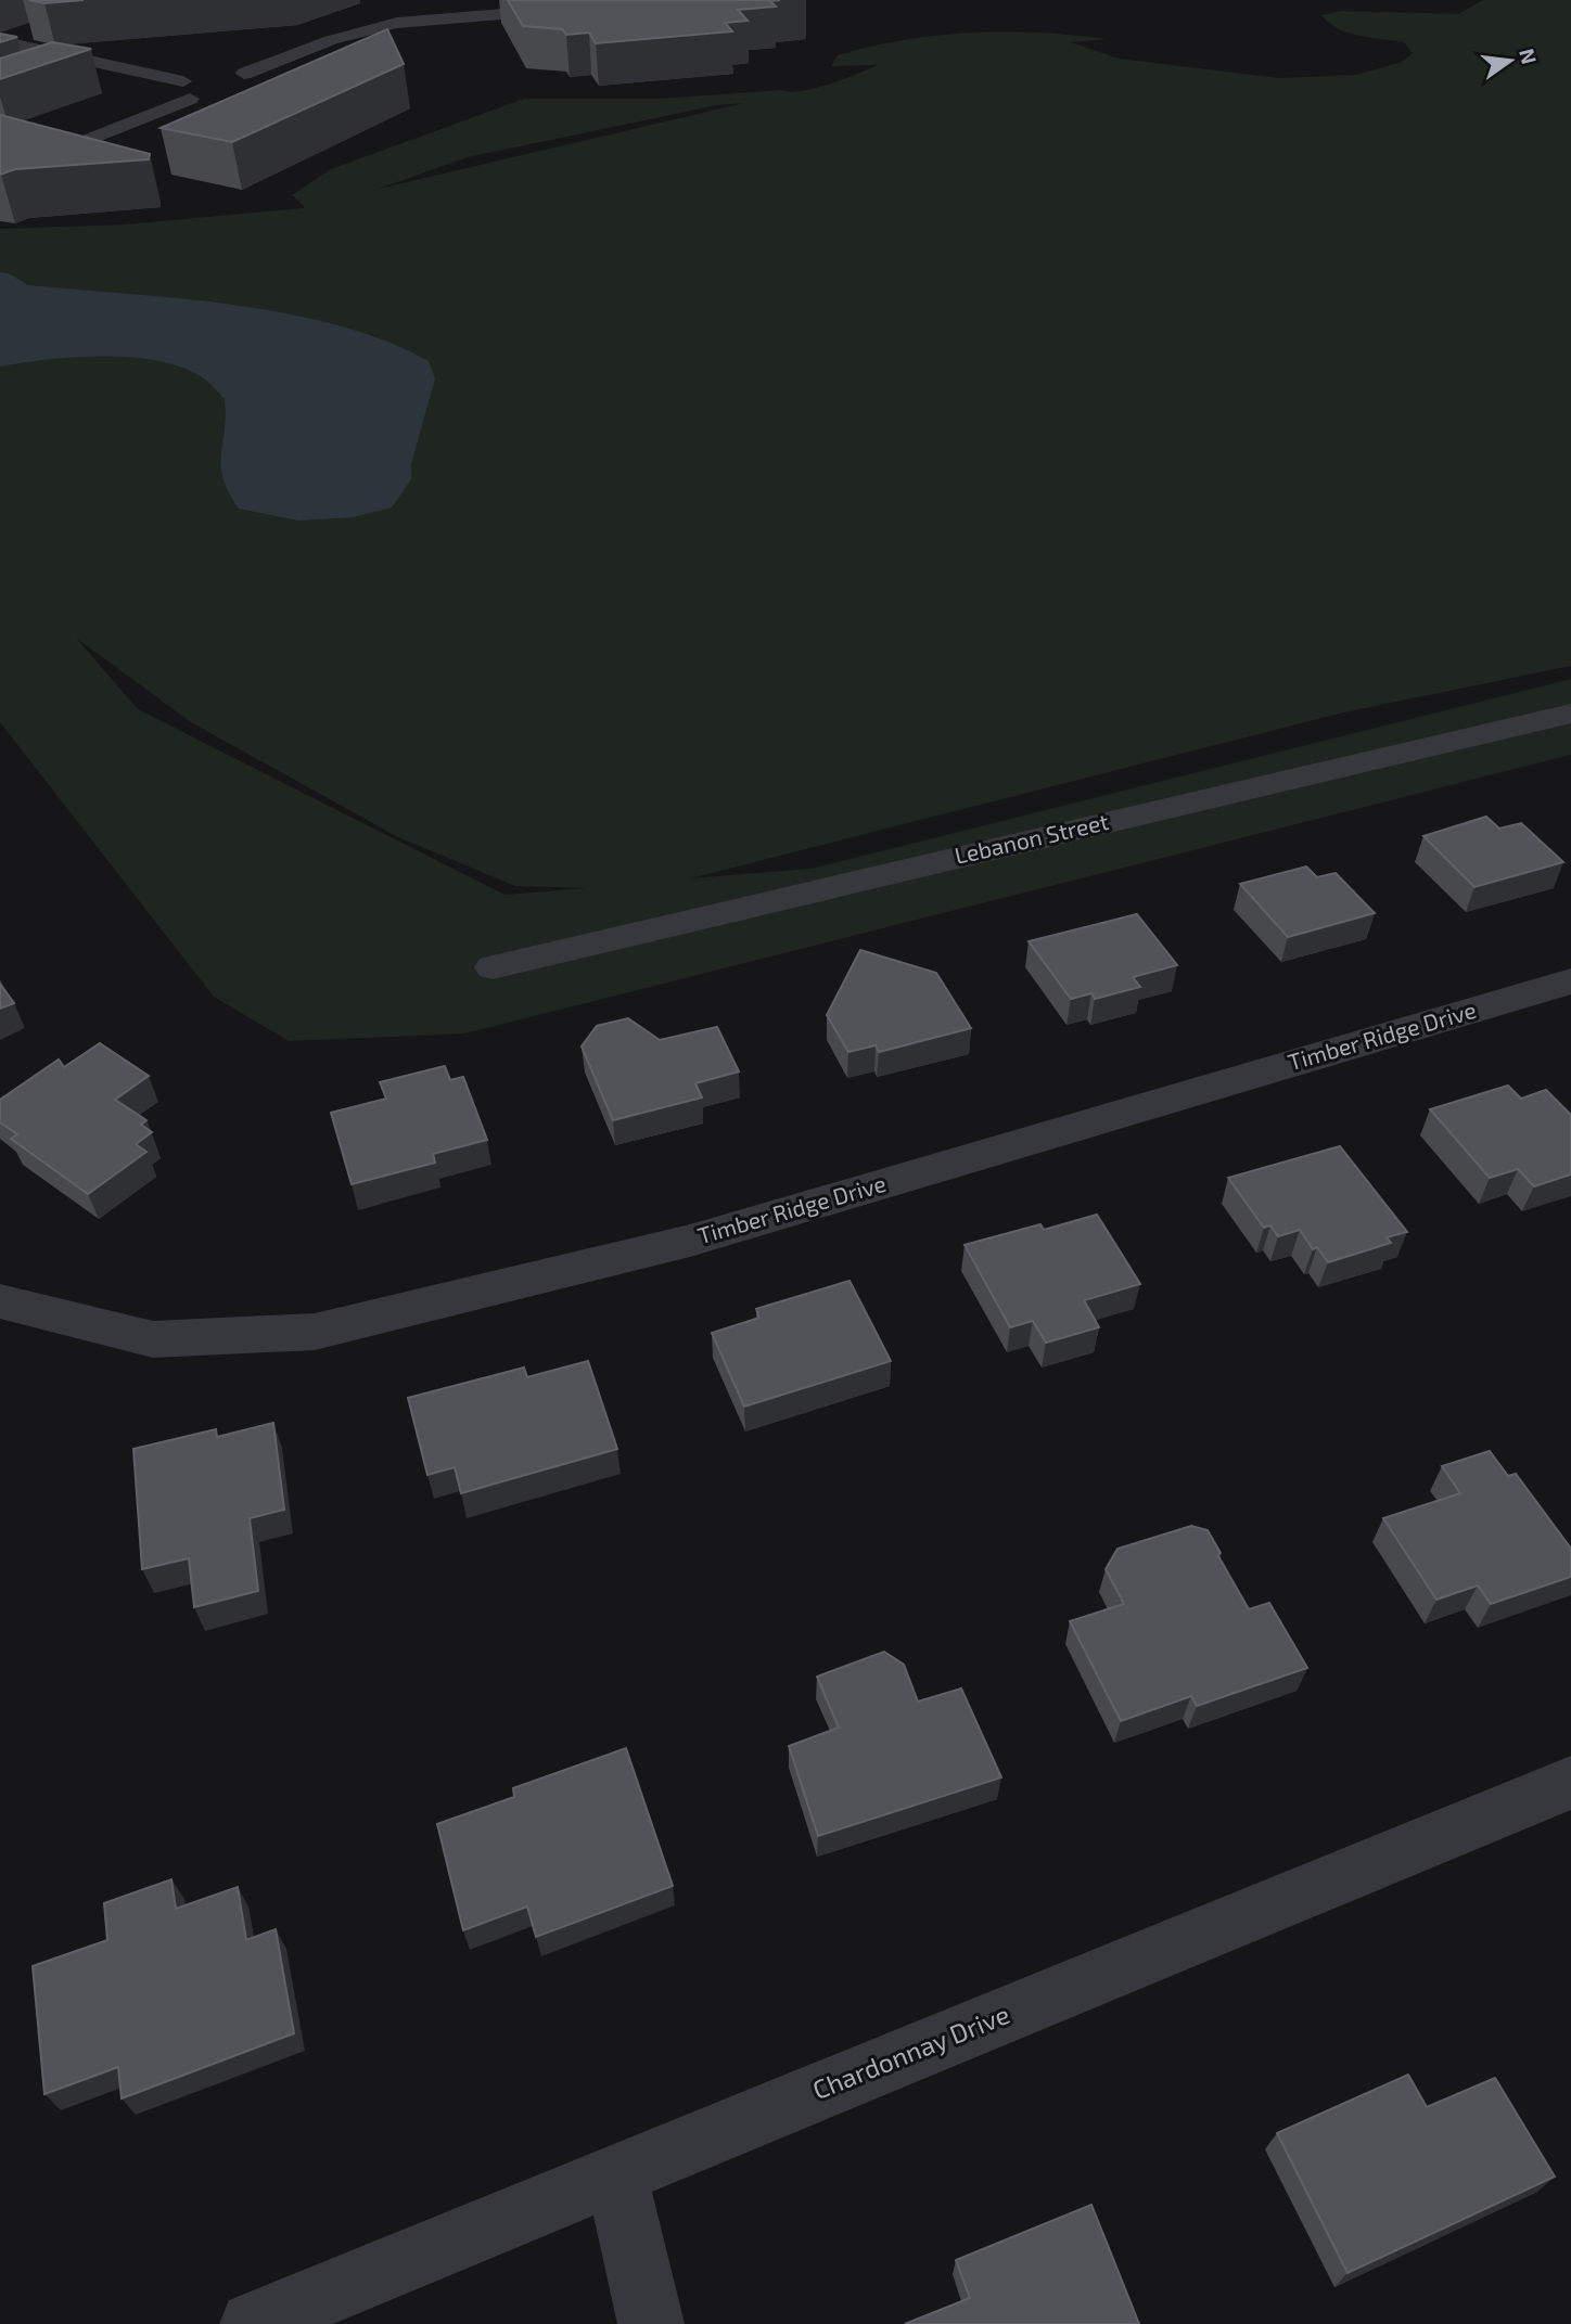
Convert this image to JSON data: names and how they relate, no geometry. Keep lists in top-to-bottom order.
{
  "streets": {
    "street": ["Lebanon Street", "Timber Ridge Drive", "Chardonnay Drive"]
  },
  "north": "right"
}
